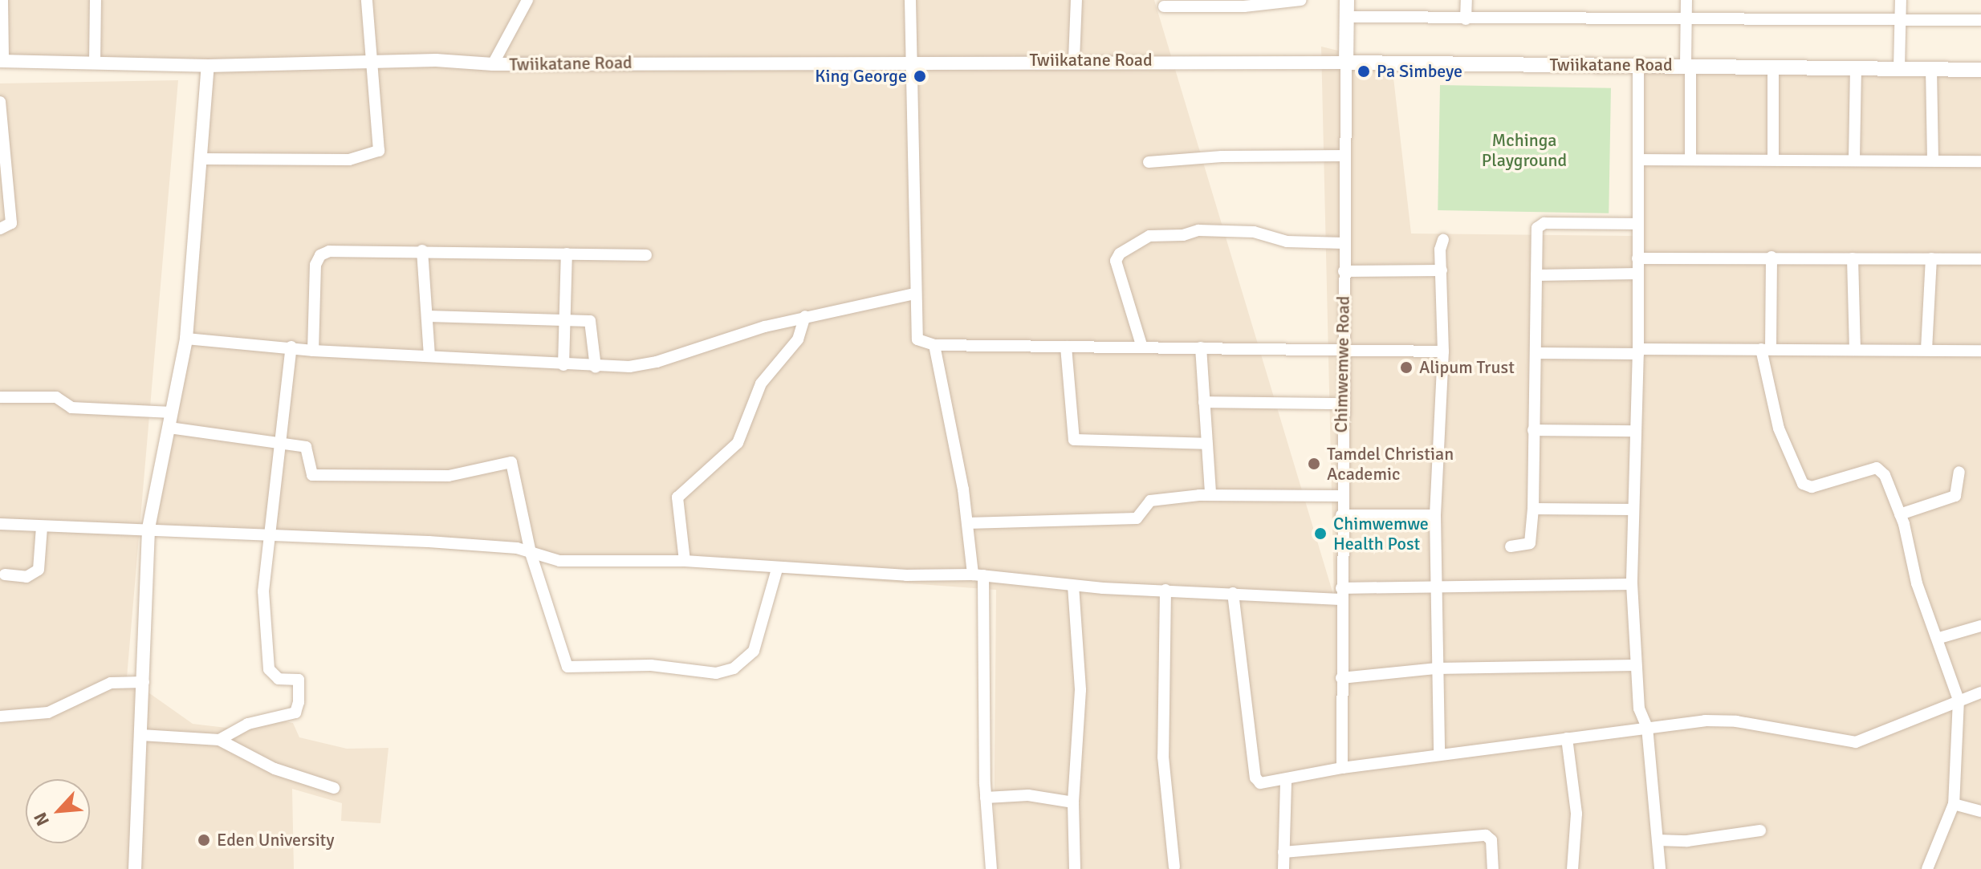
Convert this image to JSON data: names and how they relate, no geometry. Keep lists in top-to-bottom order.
{
  "streets": {
    "main road": ["Twiikatane Road", "Chimwemwe Road"]
  },
  "crossings": [
    ["Twiikatane Road", "Chimwemwe Road"]
  ],
  "parks": ["Mchinga Playground"],
  "places": [
    "Pa Simbeye",
    "King George",
    "Alipum Trust",
    "Tamdel Christian Academic",
    "Chimwemwe Health Post",
    "Eden University"
  ],
  "north": "bottom left"
}
